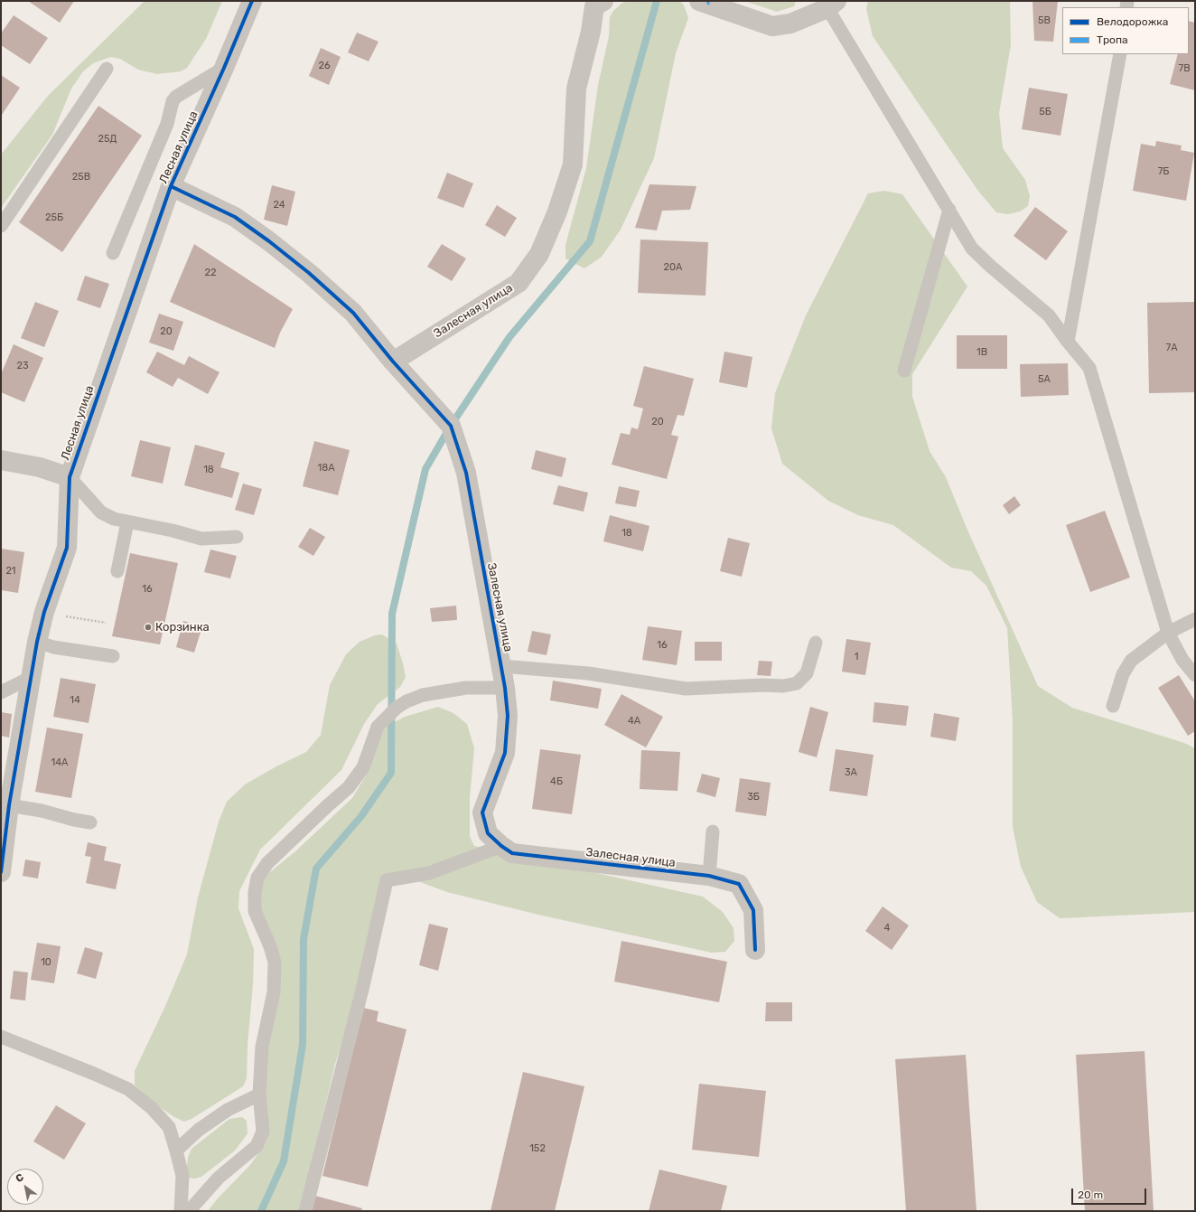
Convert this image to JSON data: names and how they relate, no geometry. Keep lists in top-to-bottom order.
{
  "streets": {
    "street": ["Лесная улица", "Залесная улица"]
  },
  "crossings": [
    ["Лесная улица", "Залесная улица"]
  ],
  "places": ["Корзинка"],
  "house_numbers": [
    "5В",
    "26",
    "7В",
    "5Б",
    "25Д",
    "7Б",
    "25В",
    "24",
    "25Б",
    "20А",
    "22",
    "20",
    "7А",
    "1В",
    "23",
    "5А",
    "20",
    "18А",
    "18",
    "18",
    "21",
    "16",
    "16",
    "1",
    "14",
    "4А",
    "14А",
    "3А",
    "4Б",
    "3Б",
    "4",
    "10",
    "152"
  ],
  "legend": ["Велодорожка", "Тропа"],
  "scale_bar": "20 m",
  "north": "top left"
}
